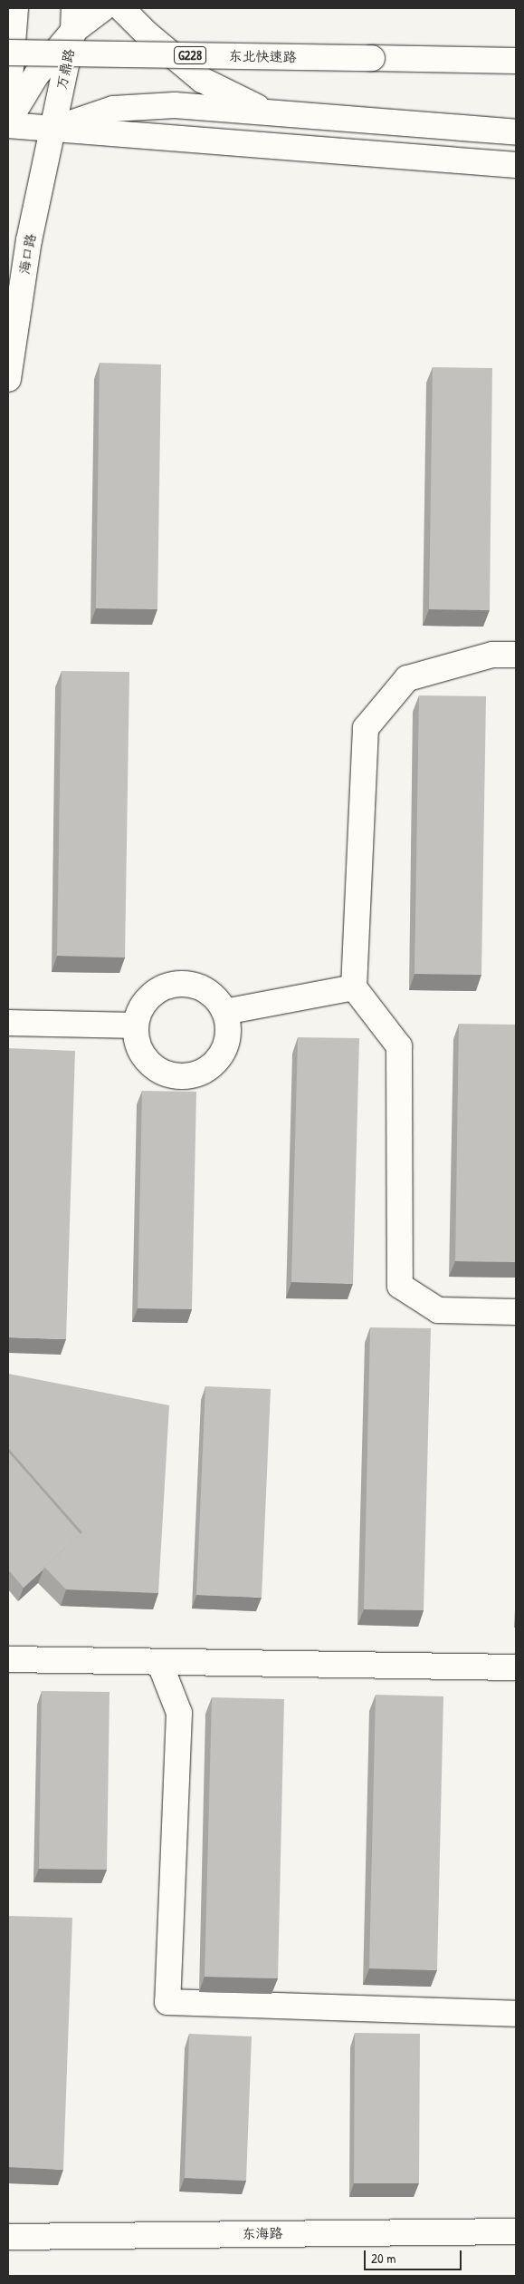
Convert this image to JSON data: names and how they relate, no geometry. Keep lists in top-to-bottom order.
{
  "streets": {
    "main road": [
      "G228",
      "东北快速路",
      "万鼎路",
      "海口路",
      "东海路"
    ]
  },
  "crossings": [
    ["万鼎路", "海口路"]
  ],
  "scale_bar": "20 m"
}
